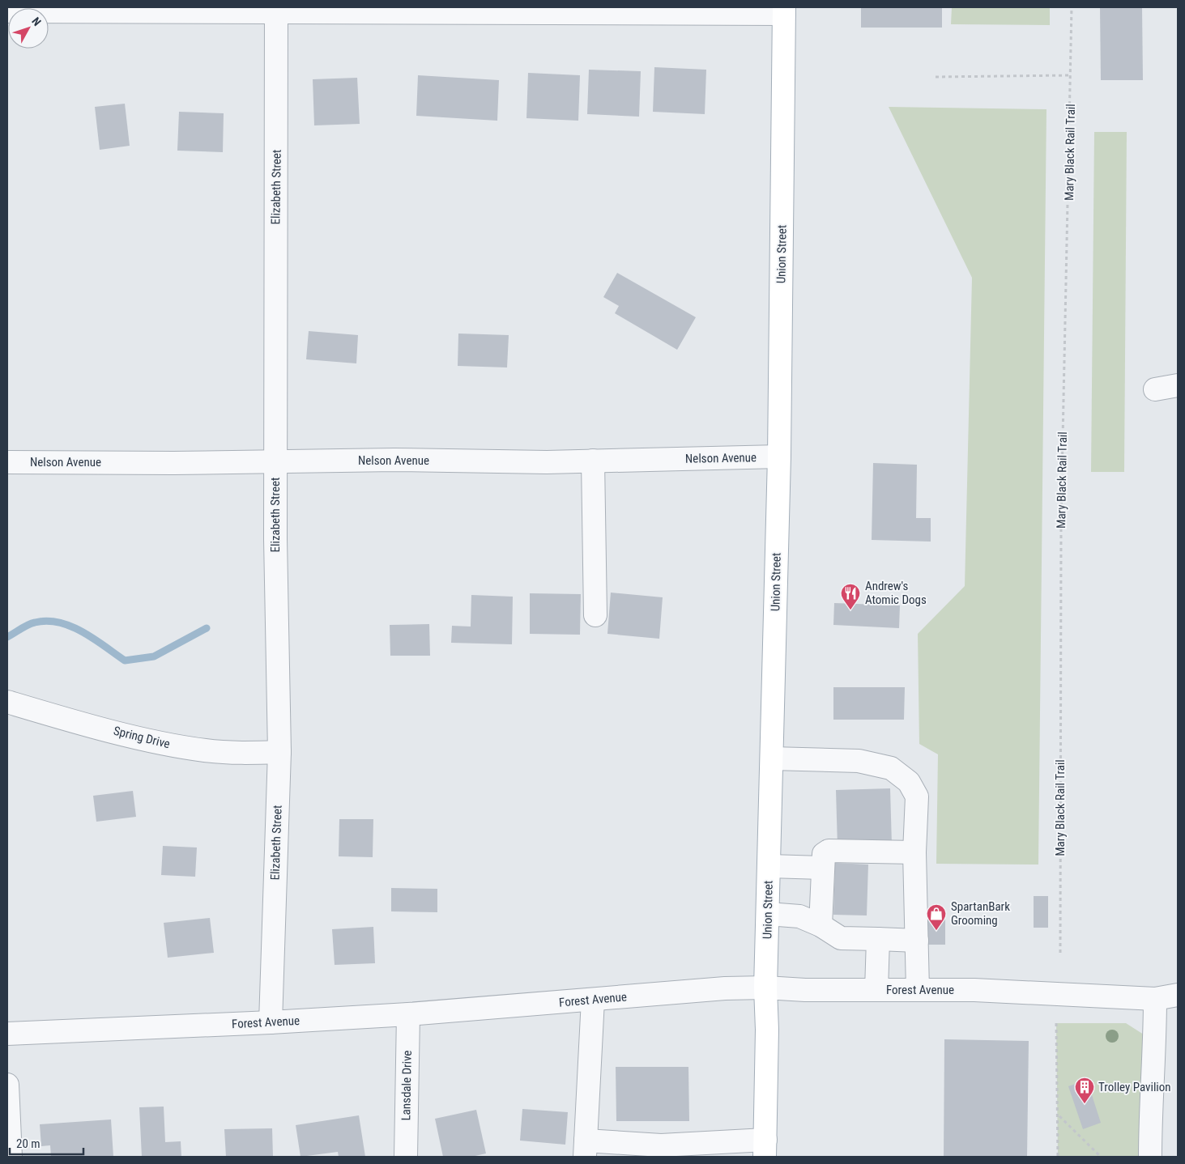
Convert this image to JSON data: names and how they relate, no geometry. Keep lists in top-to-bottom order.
{
  "streets": {
    "main road": ["Union Street"],
    "street": [
      "Elizabeth Street",
      "Nelson Avenue",
      "Spring Drive",
      "Forest Avenue",
      "Lansdale Drive"
    ],
    "path": ["Mary Black Rail Trail"]
  },
  "crossings": [
    ["Elizabeth Street", "Nelson Avenue"],
    ["Elizabeth Street", "Spring Drive"],
    ["Elizabeth Street", "Forest Avenue"],
    ["Union Street", "Nelson Avenue"],
    ["Union Street", "Forest Avenue"],
    ["Forest Avenue", "Lansdale Drive"]
  ],
  "places": {
    "restaurant": ["Andrew's Atomic Dogs"],
    "shop": ["SpartanBark Grooming"],
    "building": ["Trolley Pavilion"]
  },
  "scale_bar": "20 m",
  "north": "top right"
}
